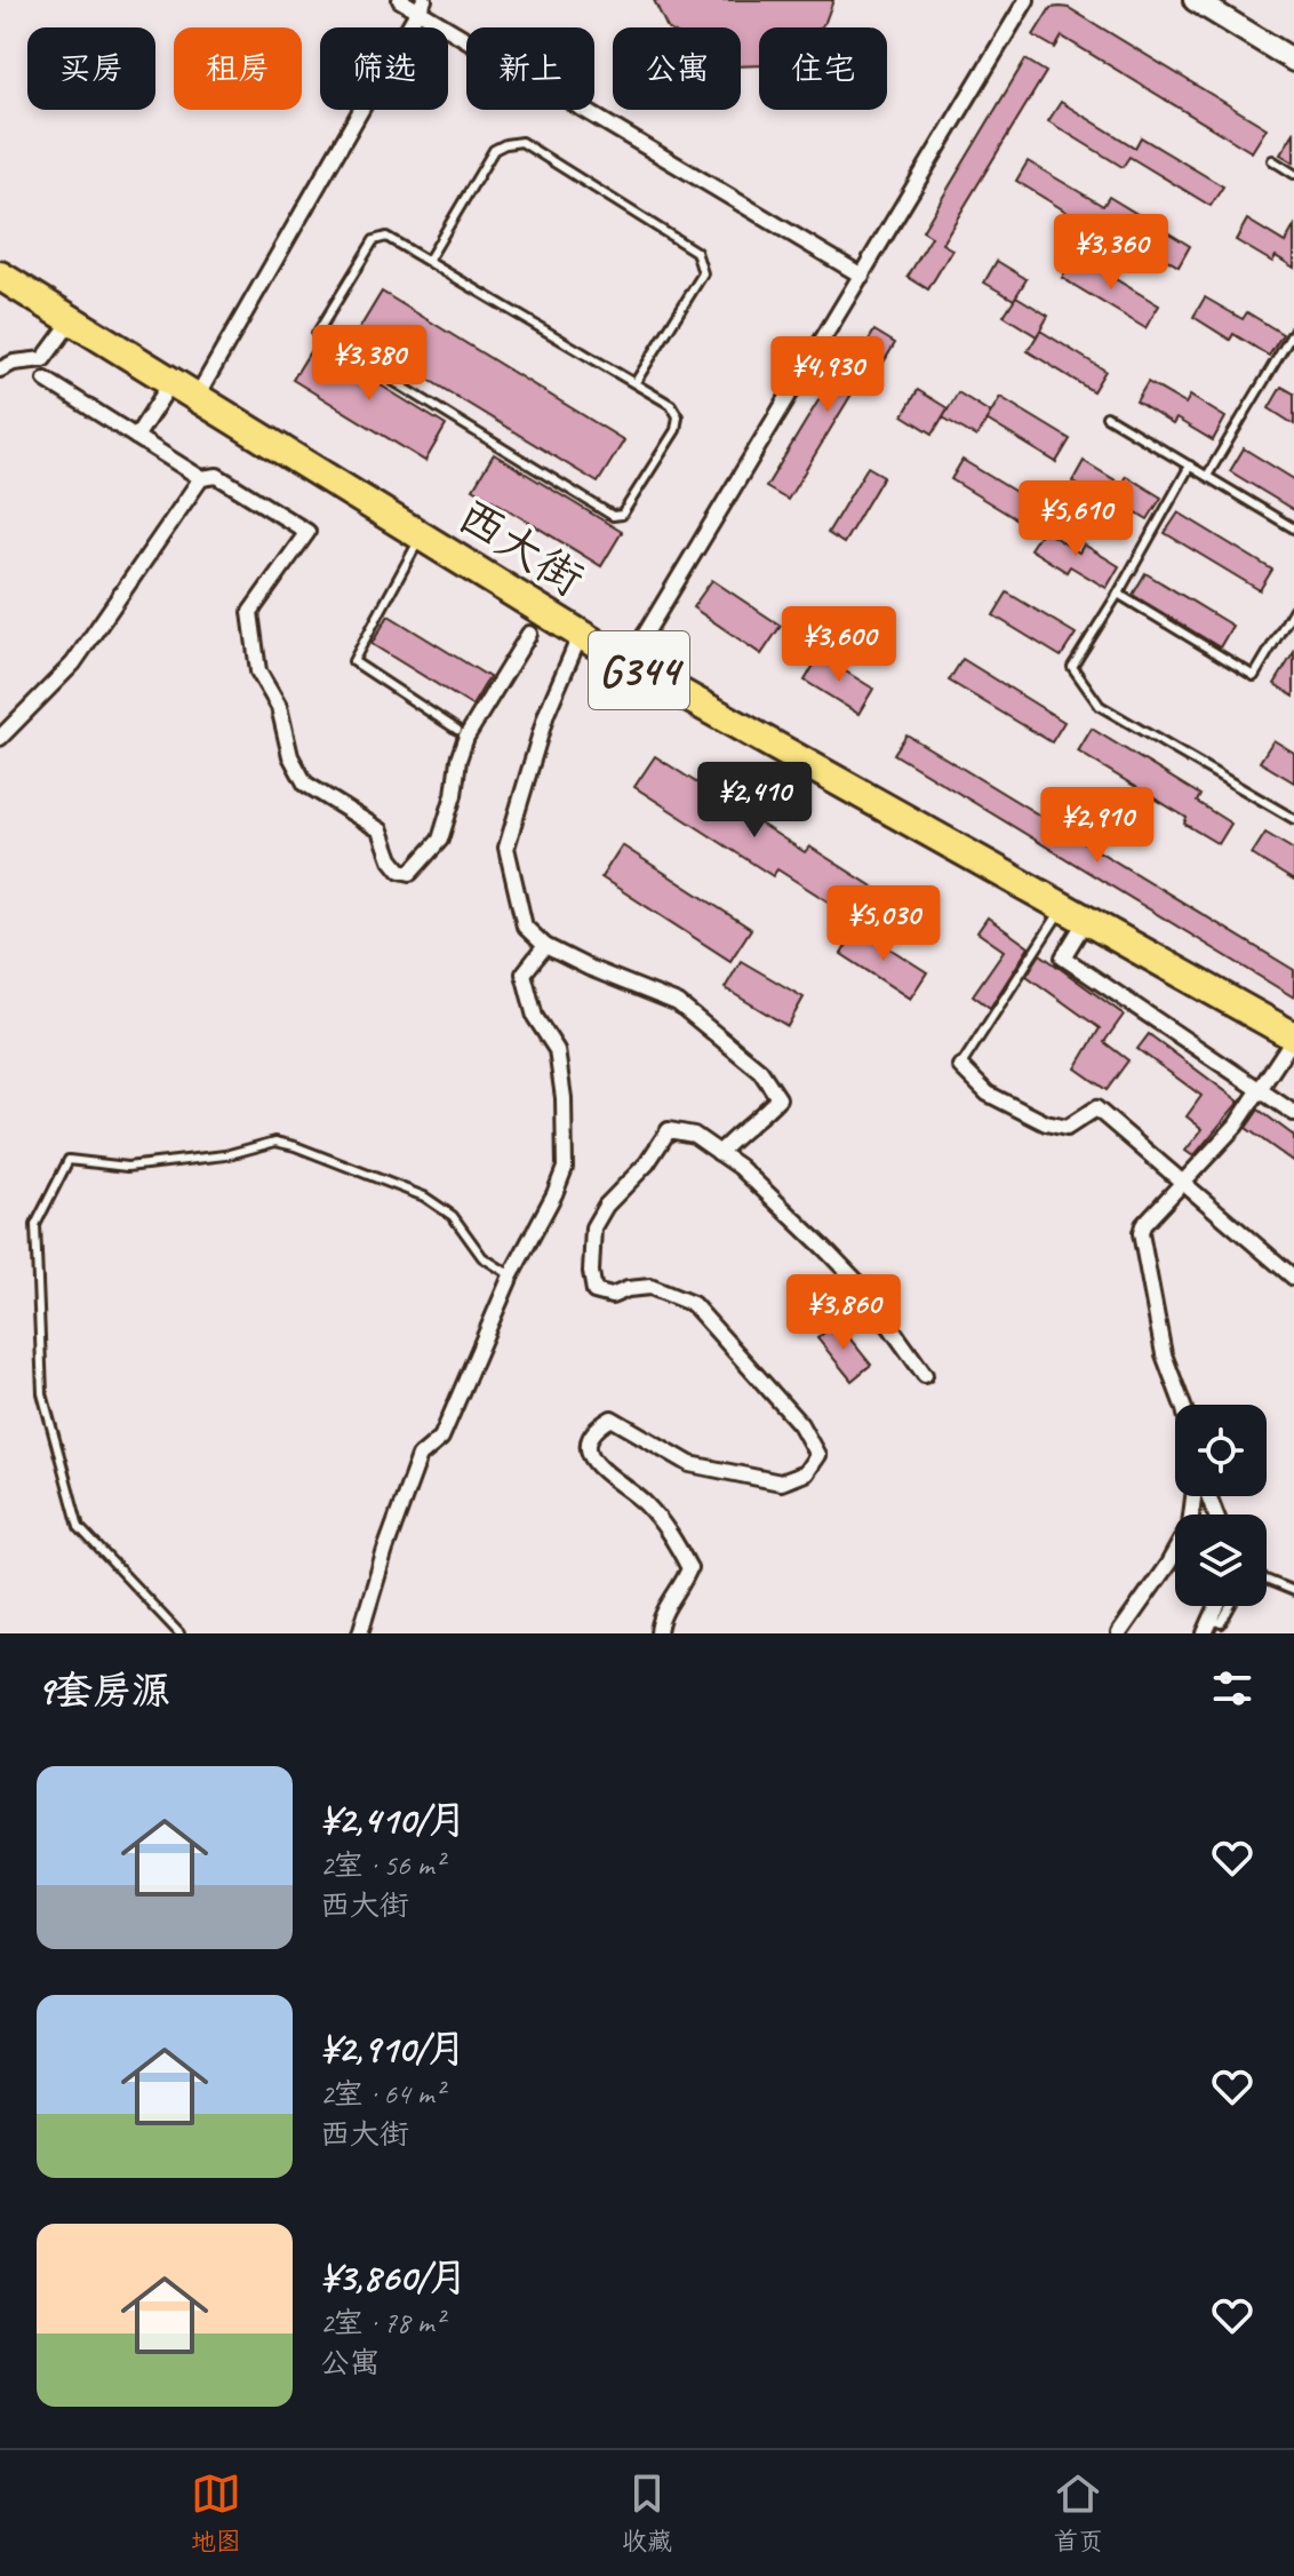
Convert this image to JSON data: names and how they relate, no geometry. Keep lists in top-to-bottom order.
{
  "streets": {
    "highway": ["西大街", "G344"]
  },
  "page": {
    "chip": [
      "买房",
      "租房",
      "筛选",
      "新上",
      "公寓",
      "住宅"
    ],
    "price": [
      "¥3,360",
      "¥3,380",
      "¥4,930",
      "¥5,610",
      "¥3,600",
      "¥2,410",
      "¥2,910",
      "¥5,030",
      "¥3,860"
    ],
    "heading": "9套房源",
    "list": [
      {
        "name": "¥2,410/月",
        "note": "2室 · 56 m² · 西大街"
      },
      {
        "name": "¥2,910/月",
        "note": "2室 · 64 m² · 西大街"
      },
      {
        "name": "¥3,860/月",
        "note": "2室 · 78 m² · 公寓"
      }
    ],
    "tabs": ["地图", "收藏", "首页"]
  }
}
